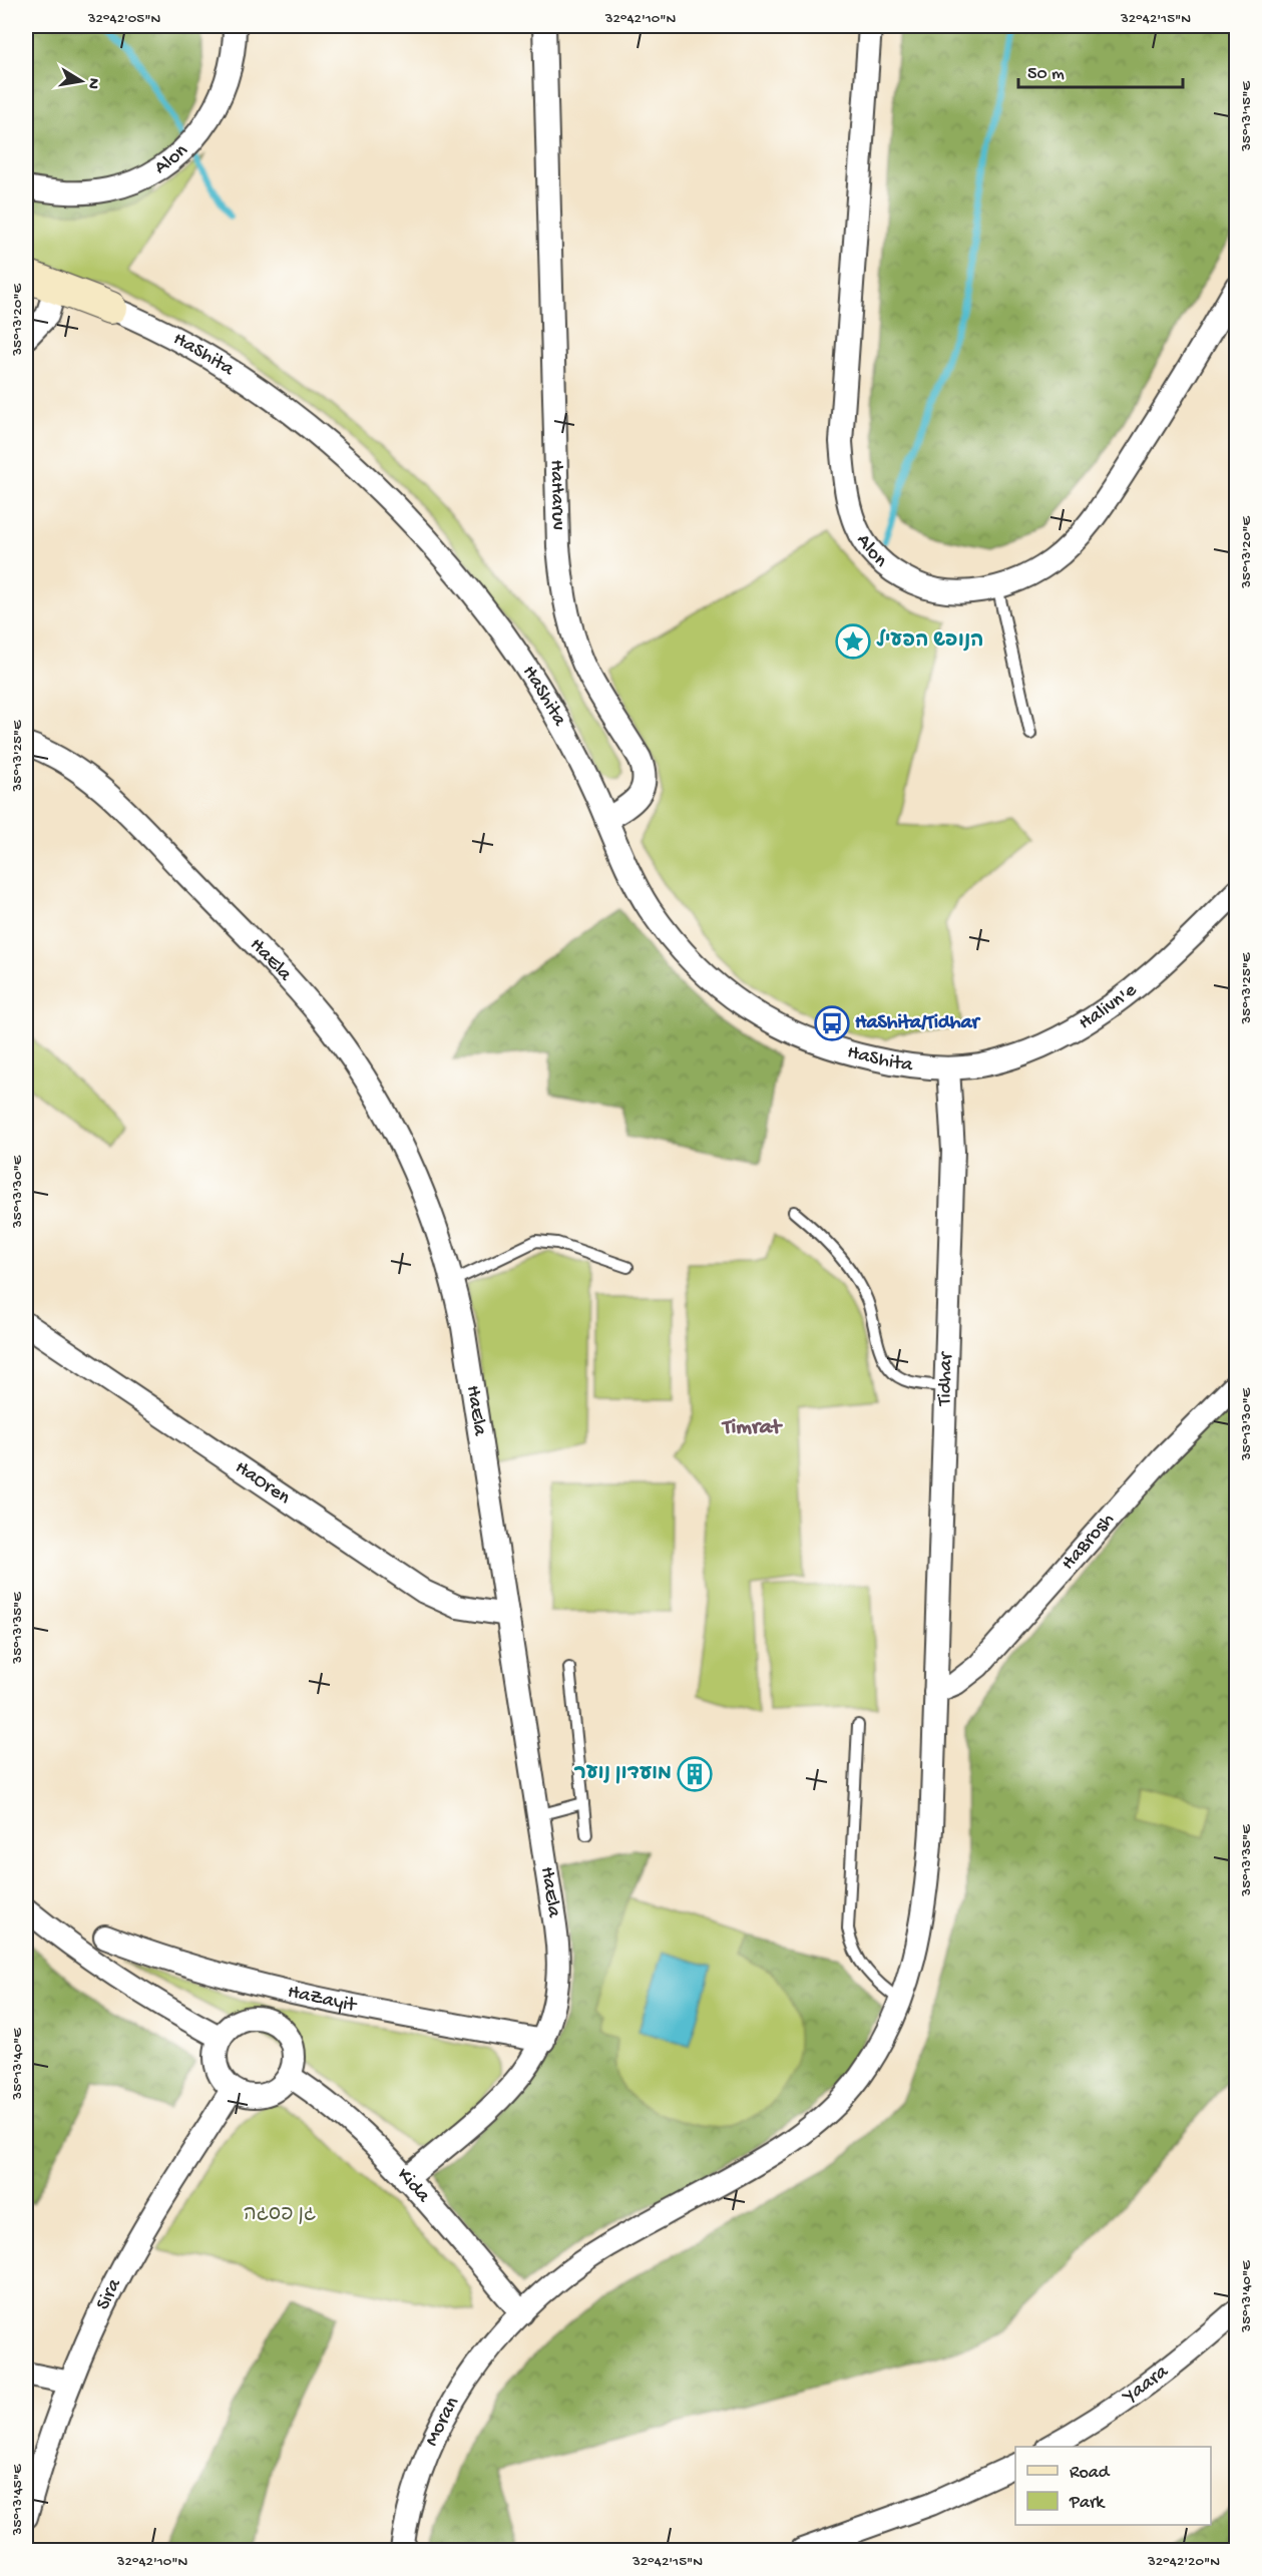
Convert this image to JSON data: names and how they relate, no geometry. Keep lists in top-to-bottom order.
{
  "streets": {
    "street": [
      "Alon",
      "HaShita",
      "HaHaruv",
      "HaEla",
      "Halivn'e",
      "Tidhar",
      "HaOren",
      "HaBrosh",
      "HaZayit",
      "Kida",
      "Sira",
      "Yaara",
      "Moran"
    ]
  },
  "crossings": [
    ["HaShita", "HaHaruv"],
    ["HaShita", "Halivn'e"],
    ["HaShita", "Tidhar"],
    ["HaEla", "HaOren"],
    ["HaEla", "HaZayit"],
    ["HaEla", "Kida"],
    ["Halivn'e", "Tidhar"],
    ["Tidhar", "HaBrosh"],
    ["Tidhar", "Moran"],
    ["Kida", "Sira"],
    ["Kida", "Moran"]
  ],
  "districts": ["Timrat"],
  "parks": ["גן פסגה"],
  "places": {
    "place": ["הנופש הפעיל"],
    "bus stop": ["HaShita/Tidhar"],
    "building": ["מועדון נוער"]
  },
  "legend": ["Road", "Park"],
  "scale_bar": "50 m",
  "north": "right",
  "coordinates": [
    "32°42'05\"N",
    "32°42'10\"N",
    "32°42'15\"N",
    "35°13'15\"E",
    "35°13'20\"E",
    "35°13'25\"E",
    "35°13'30\"E",
    "35°13'35\"E",
    "35°13'40\"E",
    "35°13'45\"E",
    "32°42'20\"N"
  ]
}
